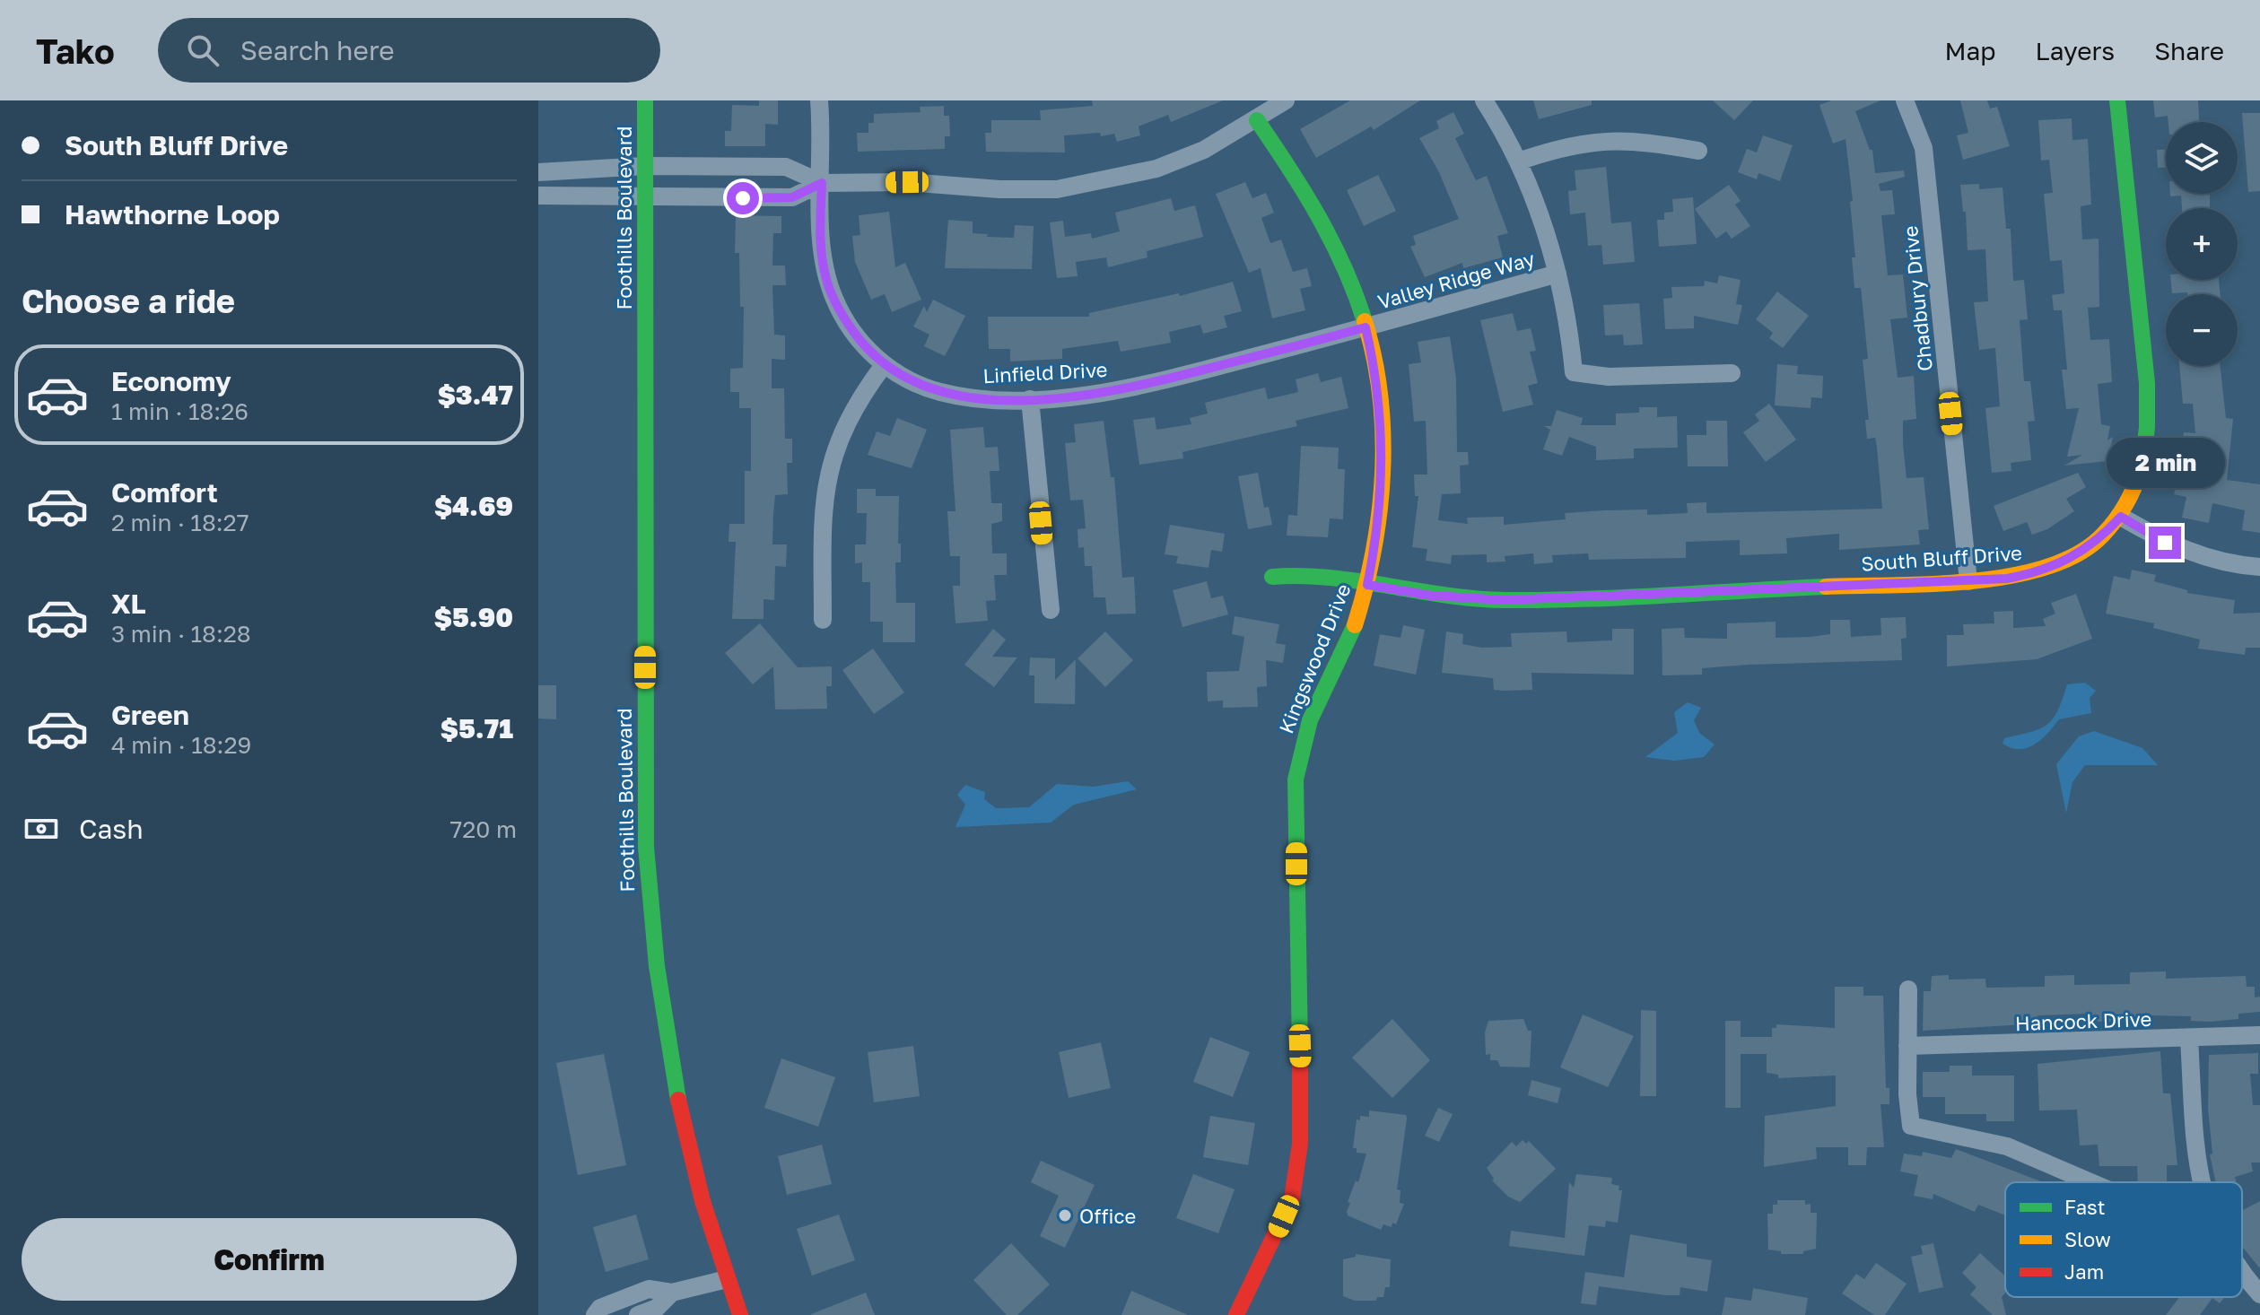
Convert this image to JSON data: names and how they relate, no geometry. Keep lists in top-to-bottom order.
{
  "streets": {
    "street": [
      "Foothills Boulevard",
      "Valley Ridge Way",
      "Chadbury Drive",
      "Linfield Drive",
      "South Bluff Drive",
      "Kingswood Drive",
      "Hancock Drive"
    ]
  },
  "crossings": [
    ["Valley Ridge Way", "Linfield Drive"],
    ["Valley Ridge Way", "Kingswood Drive"],
    ["Chadbury Drive", "South Bluff Drive"],
    ["Linfield Drive", "Kingswood Drive"],
    ["South Bluff Drive", "Kingswood Drive"]
  ],
  "places": ["Office"],
  "legend": ["Fast", "Slow", "Jam"],
  "page": {
    "header": "Tako",
    "search": "Search here",
    "nav": ["Map", "Layers", "Share"],
    "banner": ["South Bluff Drive", "Hawthorne Loop"],
    "map_buttons": ["+", "−"],
    "heading": "Choose a ride",
    "list": [
      {
        "name": "Economy",
        "note": "1 min · 18:26",
        "value": "$3.47"
      },
      {
        "name": "Comfort",
        "note": "2 min · 18:27",
        "value": "$4.69"
      },
      {
        "name": "XL",
        "note": "3 min · 18:28",
        "value": "$5.90"
      },
      {
        "name": "Green",
        "note": "4 min · 18:29",
        "value": "$5.71"
      }
    ],
    "bubble": "2 min",
    "pay": ["Cash", "720 m"],
    "buttons": "Confirm"
  }
}
